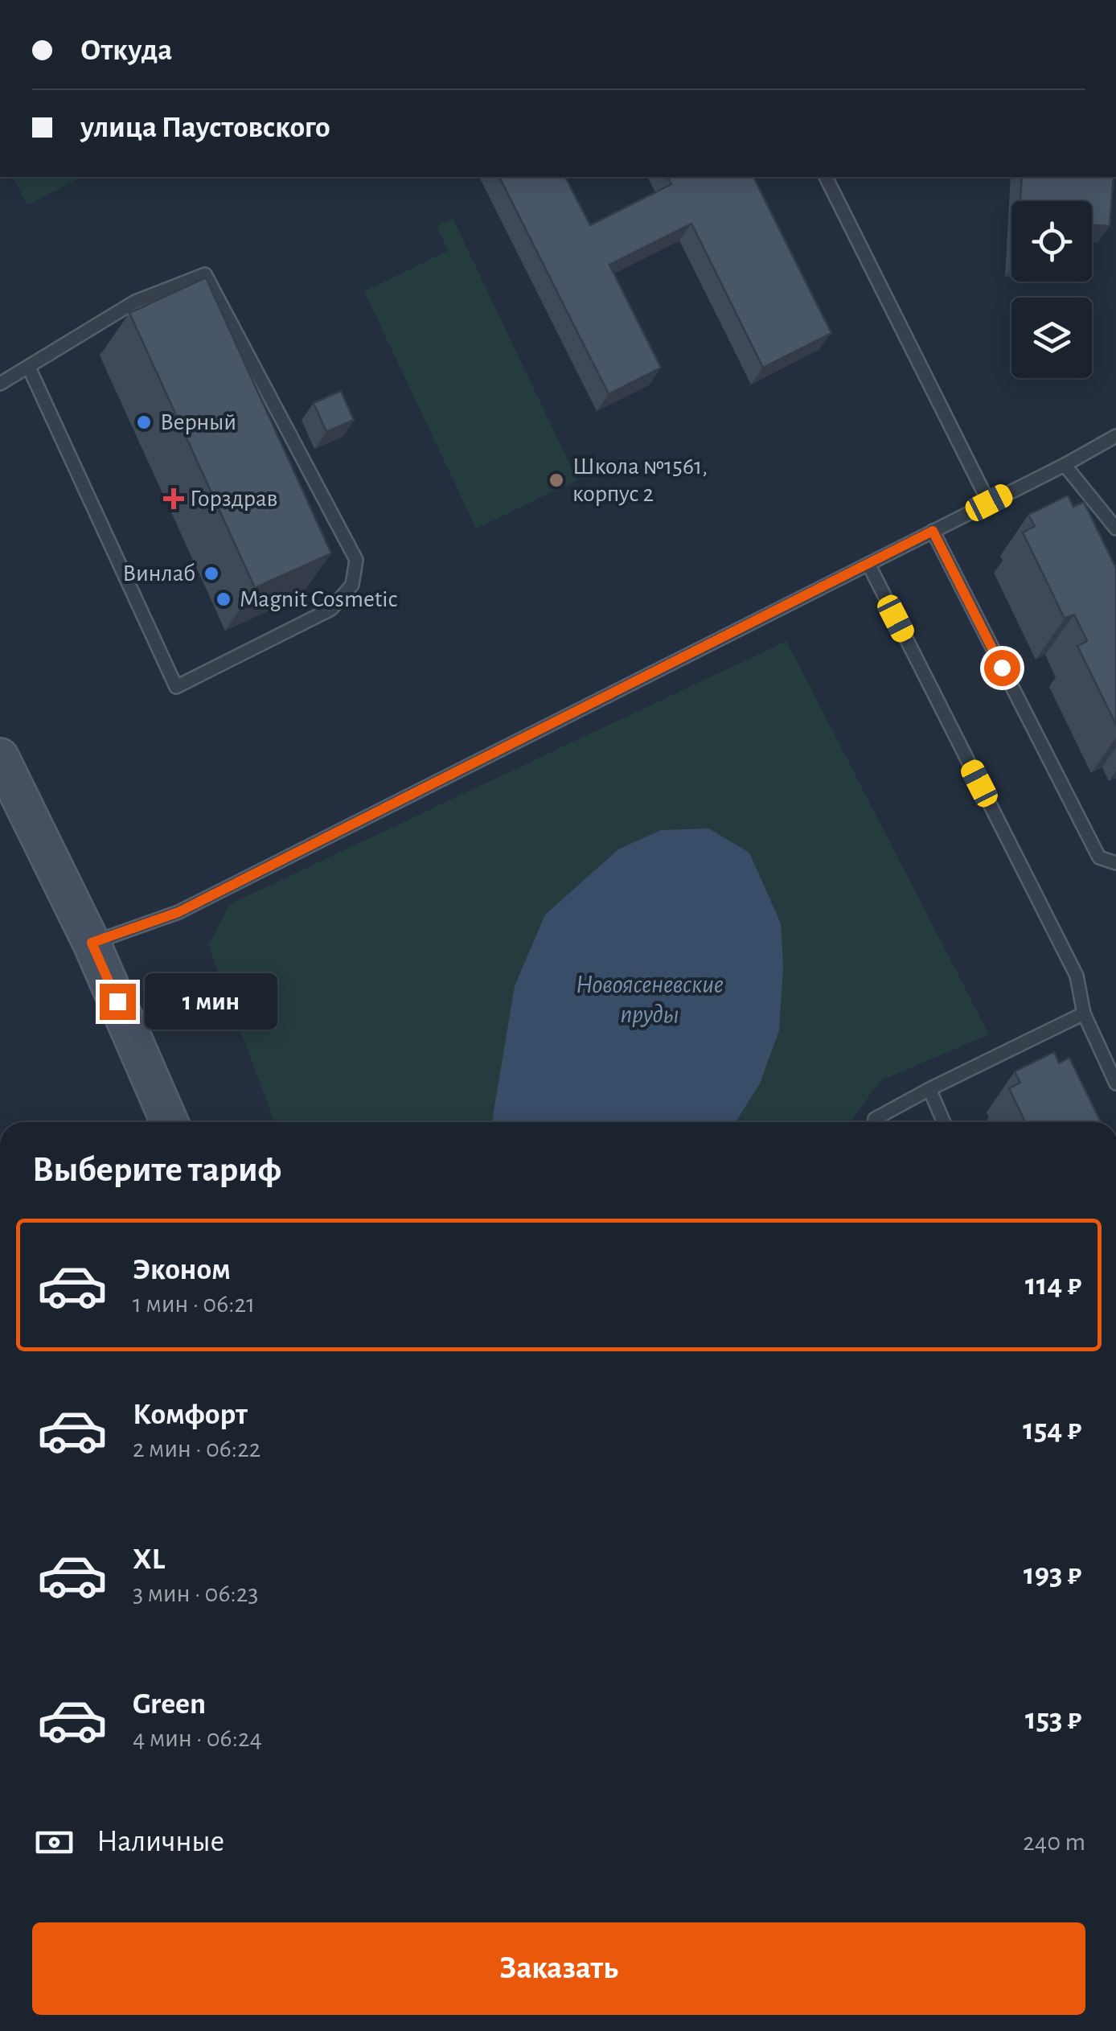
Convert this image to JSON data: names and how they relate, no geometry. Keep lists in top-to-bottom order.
{
  "water": ["Новоясеневские пруды"],
  "places": {
    "other": [
      "Верный",
      "Школа №1561, корпус 2",
      "Винлаб",
      "Magnit Cosmetic"
    ],
    "health": ["Горздрав"]
  },
  "page": {
    "banner": ["Откуда", "улица Паустовского"],
    "bubble": "1 мин",
    "heading": "Выберите тариф",
    "list": [
      {
        "name": "Эконом",
        "note": "1 мин · 06:21",
        "value": "114 ₽"
      },
      {
        "name": "Комфорт",
        "note": "2 мин · 06:22",
        "value": "154 ₽"
      },
      {
        "name": "XL",
        "note": "3 мин · 06:23",
        "value": "193 ₽"
      },
      {
        "name": "Green",
        "note": "4 мин · 06:24",
        "value": "153 ₽"
      }
    ],
    "pay": ["Наличные", "240 m"],
    "buttons": "Заказать"
  }
}
